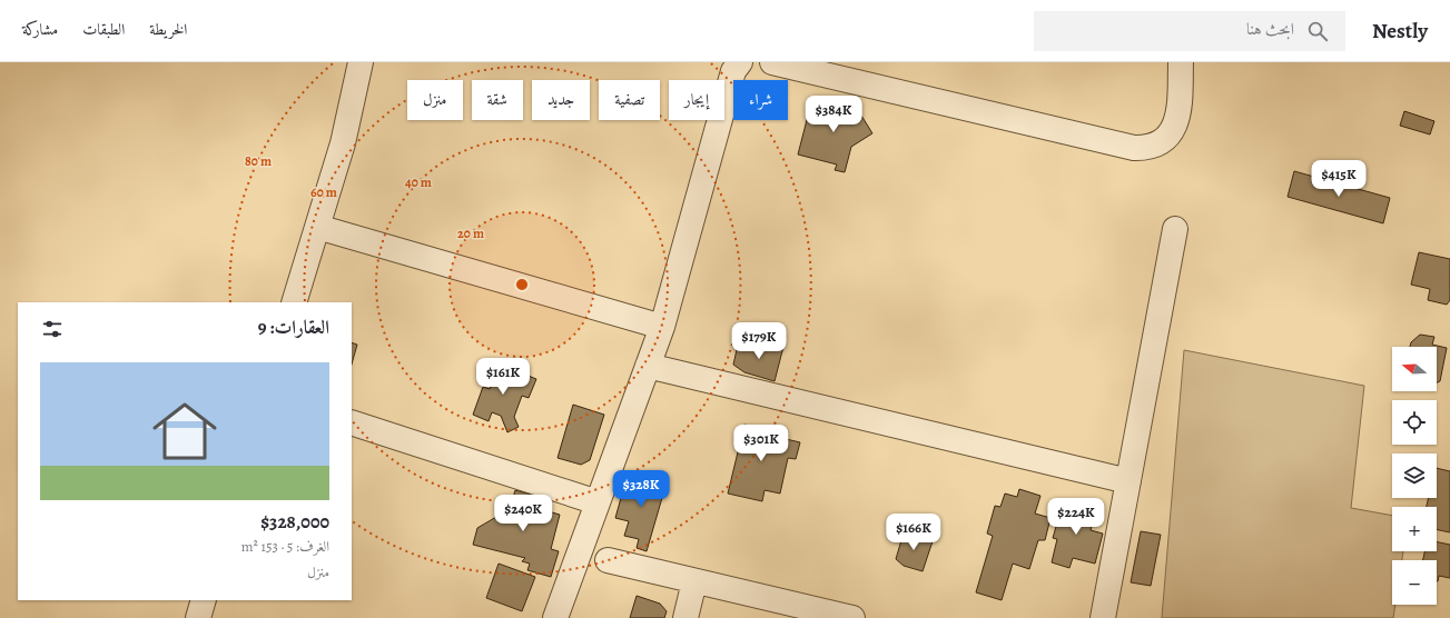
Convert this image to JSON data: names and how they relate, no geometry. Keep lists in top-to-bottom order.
{
  "north": "left",
  "page": {
    "header": "Nestly",
    "search": "ابحث هنا",
    "nav": ["الخريطة", "الطبقات", "مشاركة"],
    "chip": [
      "شراء",
      "إيجار",
      "تصفية",
      "جديد",
      "شقة",
      "منزل"
    ],
    "price": [
      "$384K",
      "$415K",
      "$179K",
      "$161K",
      "$301K",
      "$328K",
      "$240K",
      "$224K",
      "$166K"
    ],
    "heading": "العقارات: 9",
    "map_buttons": ["+", "−"],
    "list": [
      {
        "name": "$328,000",
        "note": "الغرف: 5 · 153 m² · منزل"
      }
    ]
  },
  "rings": [
    "80 m",
    "40 m",
    "60 m",
    "20 m"
  ]
}
